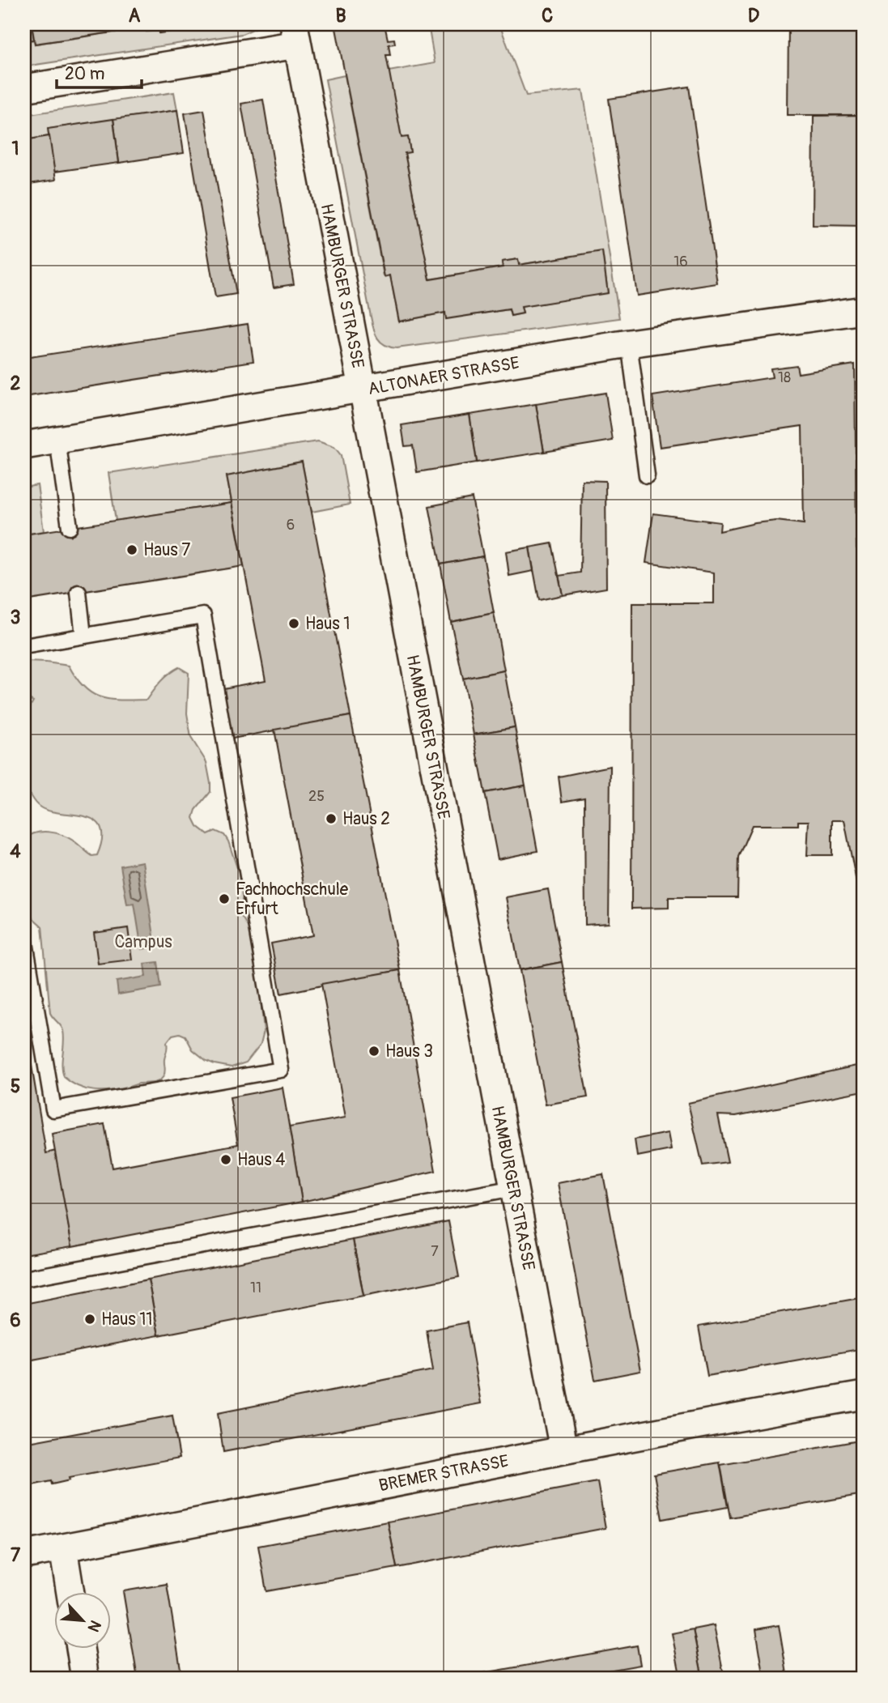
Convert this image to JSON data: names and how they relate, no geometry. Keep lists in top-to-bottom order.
{
  "streets": {
    "street": ["HAMBURGER STRASSE", "ALTONAER STRASSE", "BREMER STRASSE"]
  },
  "crossings": [
    ["HAMBURGER STRASSE", "ALTONAER STRASSE"],
    ["HAMBURGER STRASSE", "BREMER STRASSE"]
  ],
  "parks": ["Campus"],
  "places": [
    "Haus 7",
    "Haus 1",
    "Haus 2",
    "Fachhochschule Erfurt",
    "Haus 3",
    "Haus 4",
    "Haus 11"
  ],
  "house_numbers": [
    "16",
    "18",
    "6",
    "25",
    "7",
    "11"
  ],
  "scale_bar": "20 m",
  "north": "bottom right",
  "grid": {
    "columns": [
      "A",
      "B",
      "C",
      "D"
    ],
    "rows": [
      "1",
      "2",
      "3",
      "4",
      "5",
      "6",
      "7"
    ]
  }
}
